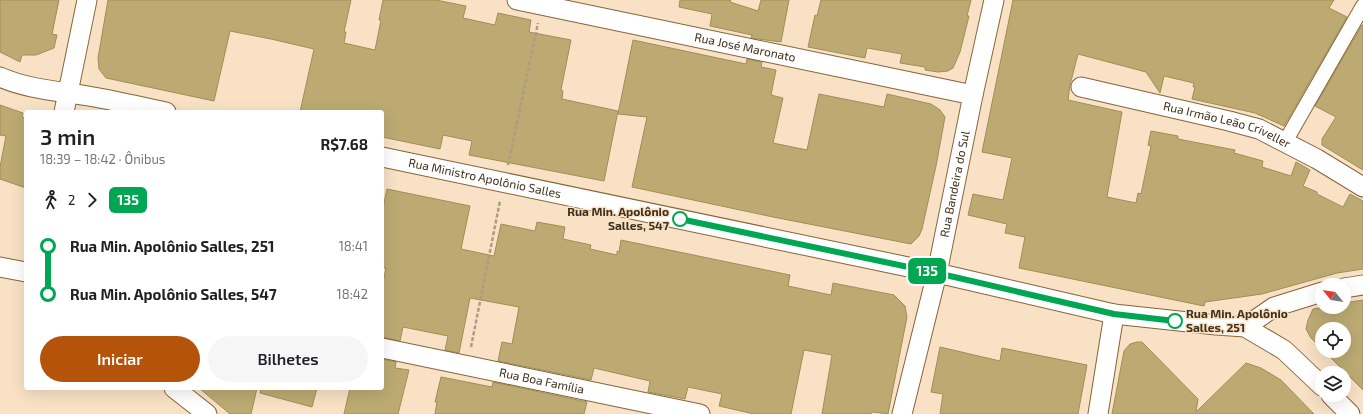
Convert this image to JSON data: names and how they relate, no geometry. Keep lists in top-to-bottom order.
{
  "streets": {
    "street": [
      "Rua José Maronato",
      "Rua Irmão Leão Criveller",
      "Rua Ministro Apolônio Salles",
      "Rua Bandeira do Sul",
      "Rua Boa Família"
    ]
  },
  "crossings": [
    ["Rua José Maronato", "Rua Bandeira do Sul"],
    ["Rua Ministro Apolônio Salles", "Rua Bandeira do Sul"]
  ],
  "places": ["Rua Min. Apolônio Salles, 547", "Rua Min. Apolônio Salles, 251"],
  "lines": ["bus line 135"],
  "north": "top left",
  "page": {
    "on_map": "135",
    "heading": ["3 min", "18:39 – 18:42 · Ônibus", "R$7.68"],
    "legs": ["2", "135"],
    "list": [
      {
        "name": "Rua Min. Apolônio Salles, 251",
        "value": "18:41"
      },
      {
        "name": "Rua Min. Apolônio Salles, 547",
        "value": "18:42"
      }
    ],
    "buttons": ["Iniciar", "Bilhetes"]
  }
}
